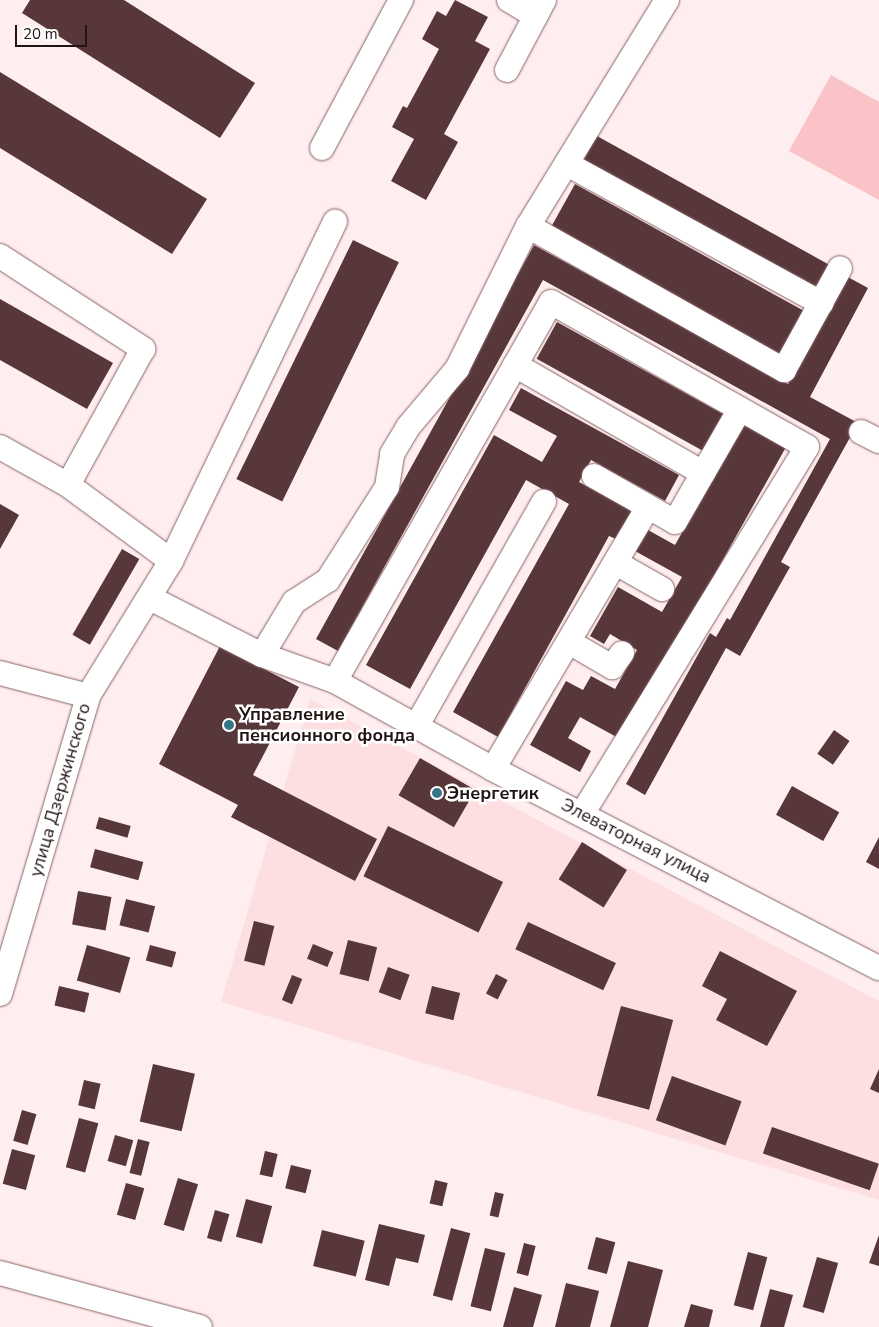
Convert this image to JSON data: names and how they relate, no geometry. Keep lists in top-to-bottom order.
{
  "streets": {
    "street": ["улица Дзержинского", "Элеваторная улица"]
  },
  "crossings": [
    ["улица Дзержинского", "Элеваторная улица"]
  ],
  "places": ["Управление пенсионного фонда", "Энергетик"],
  "scale_bar": "20 m"
}
